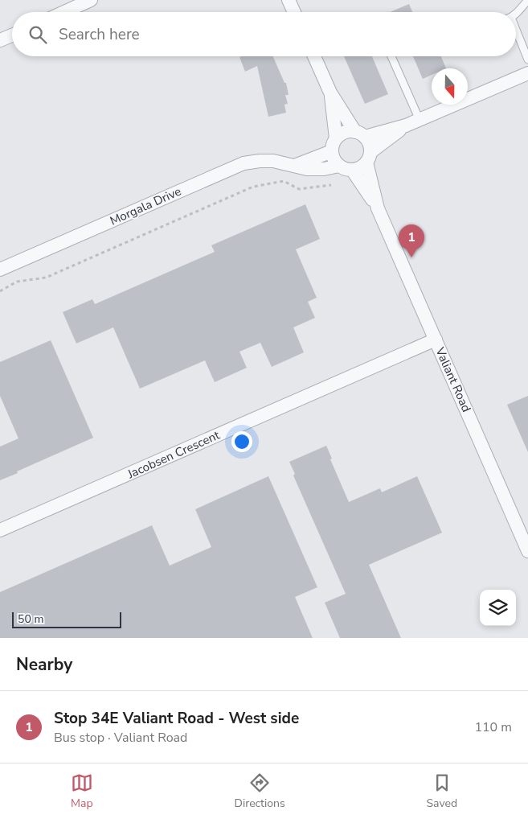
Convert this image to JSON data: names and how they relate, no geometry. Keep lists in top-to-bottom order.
{
  "streets": {
    "street": ["Morgala Drive", "Valiant Road", "Jacobsen Crescent"]
  },
  "crossings": [
    ["Morgala Drive", "Valiant Road"],
    ["Valiant Road", "Jacobsen Crescent"]
  ],
  "scale_bar": "50 m",
  "north": "bottom",
  "page": {
    "search": "Search here",
    "pins": "1",
    "scale": "50 m",
    "heading": "Nearby",
    "list": [
      {
        "mark": "1",
        "name": "Stop 34E Valiant Road - West side",
        "note": "Bus stop · Valiant Road",
        "value": "110 m"
      }
    ],
    "nav": ["Map", "Directions", "Saved"]
  }
}
